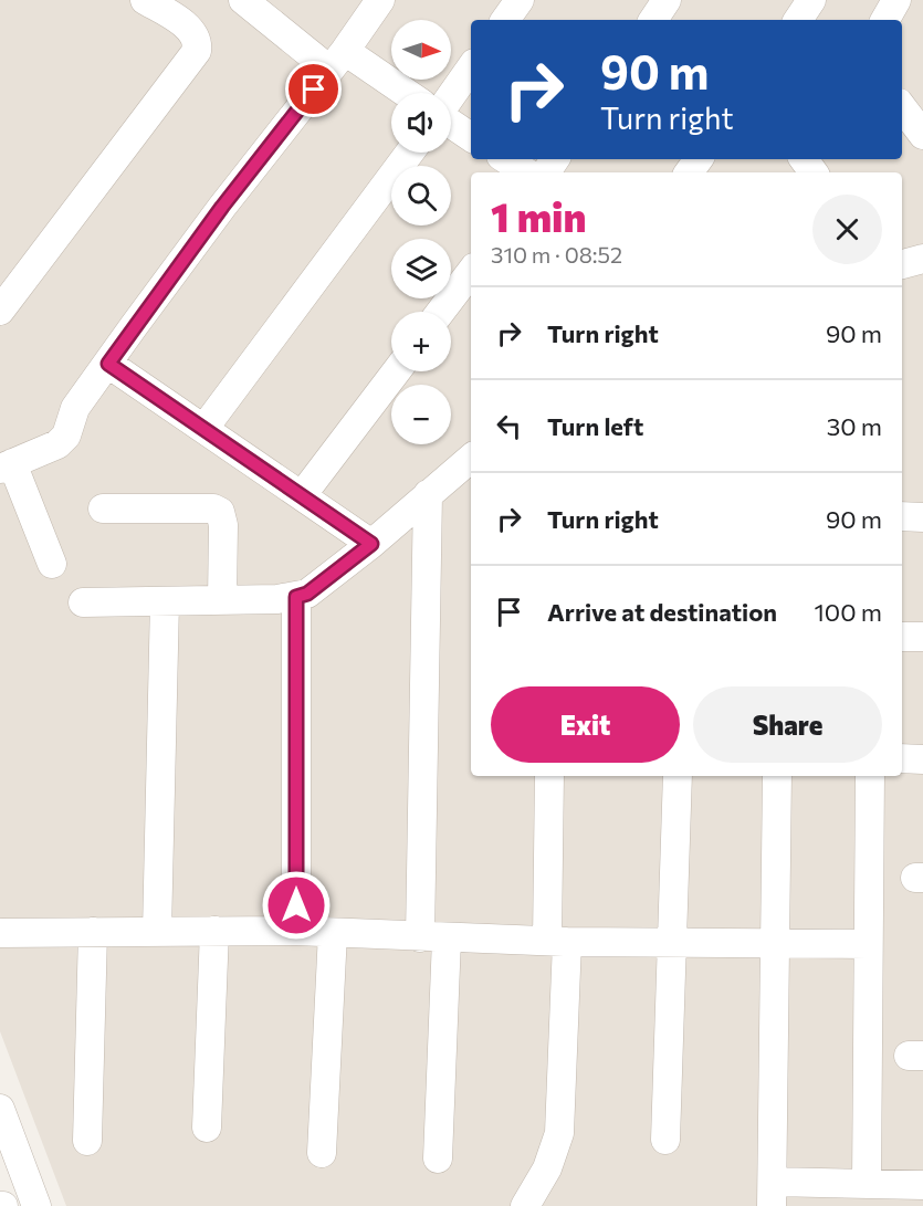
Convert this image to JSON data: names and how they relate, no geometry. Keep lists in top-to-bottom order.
{
  "north": "right",
  "page": {
    "map_buttons": ["+", "−"],
    "turn": ["90 m", "Turn right"],
    "heading": ["1 min", "310 m · 08:52"],
    "list": [
      {
        "name": "Turn right",
        "value": "90 m"
      },
      {
        "name": "Turn left",
        "value": "30 m"
      },
      {
        "name": "Turn right",
        "value": "90 m"
      },
      {
        "name": "Arrive at destination",
        "value": "100 m"
      }
    ],
    "buttons": ["Exit", "Share"]
  }
}
